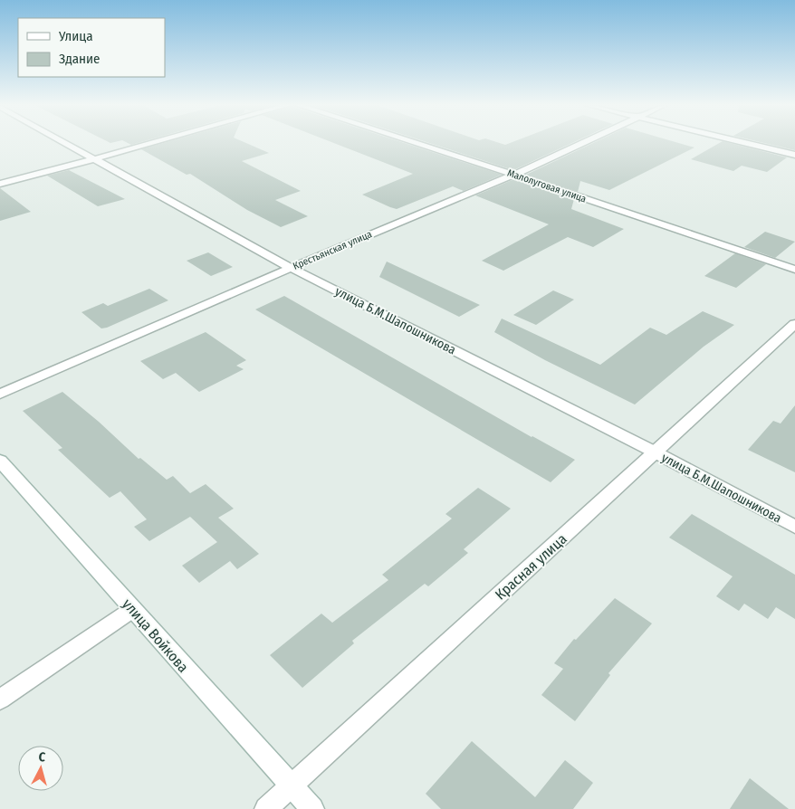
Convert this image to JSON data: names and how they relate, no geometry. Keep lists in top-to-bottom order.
{
  "streets": {
    "street": [
      "Малолуговая улица",
      "Крестьянская улица",
      "улица Б.М.Шапошникова",
      "Красная улица",
      "улица Войкова"
    ]
  },
  "crossings": [
    ["Малолуговая улица", "Крестьянская улица"],
    ["Крестьянская улица", "улица Б.М.Шапошникова"],
    ["улица Б.М.Шапошникова", "Красная улица"],
    ["Красная улица", "улица Войкова"]
  ],
  "legend": ["Улица", "Здание"],
  "north": "top"
}
